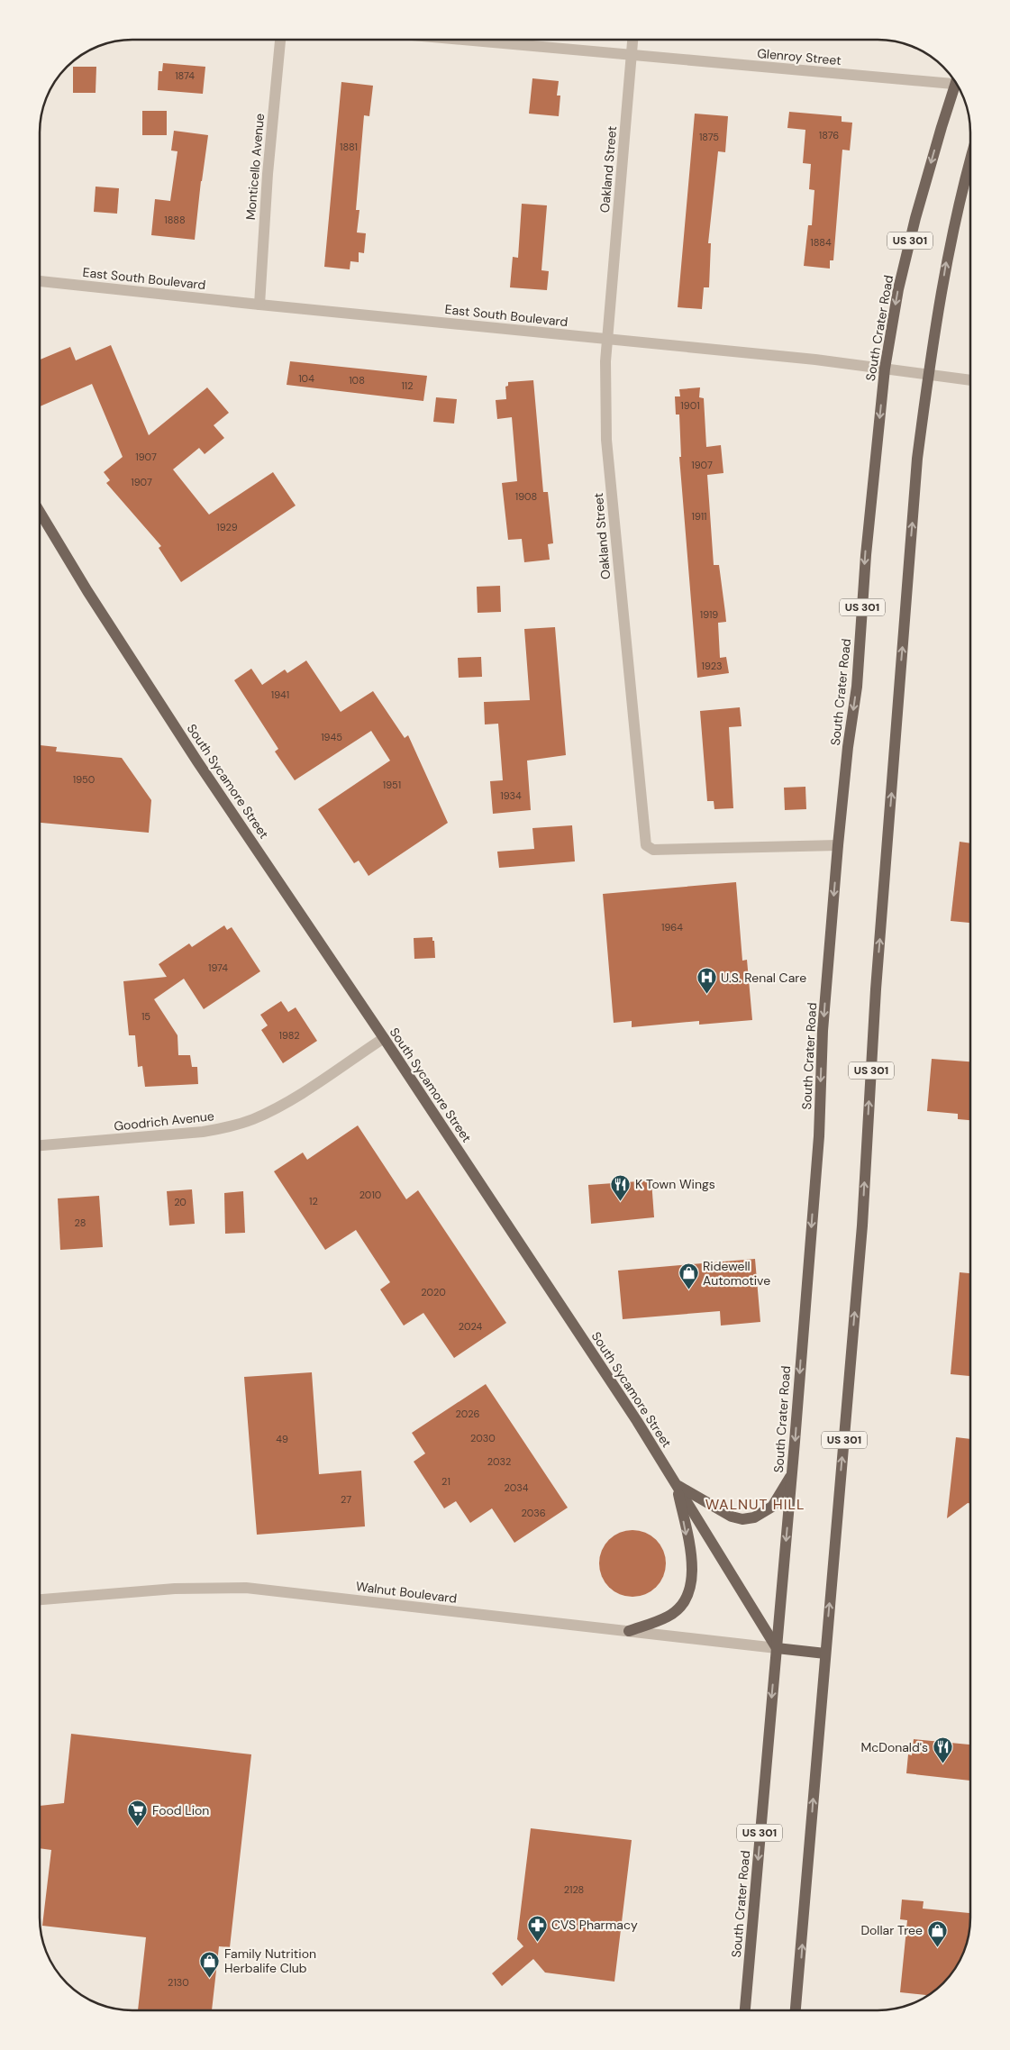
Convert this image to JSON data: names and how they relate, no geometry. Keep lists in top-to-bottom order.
{
  "streets": {
    "main road": ["US 301", "South Crater Road", "South Sycamore Street"],
    "street": [
      "Glenroy Street",
      "Monticello Avenue",
      "Oakland Street",
      "East South Boulevard",
      "Goodrich Avenue",
      "Walnut Boulevard"
    ]
  },
  "crossings": [
    ["Glenroy Street", "Oakland Street"],
    ["Monticello Avenue", "East South Boulevard"],
    ["Oakland Street", "East South Boulevard"],
    ["Oakland Street", "South Crater Road"],
    ["US 301", "East South Boulevard"],
    ["East South Boulevard", "South Crater Road"],
    ["South Crater Road", "South Sycamore Street"],
    ["South Crater Road", "Walnut Boulevard"],
    ["South Sycamore Street", "Goodrich Avenue"],
    ["South Sycamore Street", "Walnut Boulevard"]
  ],
  "districts": ["WALNUT HILL"],
  "places": {
    "hospital": ["U.S. Renal Care"],
    "restaurant": ["K Town Wings", "McDonald's"],
    "shop": ["Ridewell Automotive", "Dollar Tree", "Family Nutrition Herbalife Club"],
    "supermarket": ["Food Lion"],
    "pharmacy": ["CVS Pharmacy"]
  },
  "house_numbers": [
    "1874",
    "1876",
    "1875",
    "1881",
    "1888",
    "1884",
    "104",
    "108",
    "112",
    "1901",
    "1907",
    "1907",
    "1907",
    "1908",
    "1911",
    "1929",
    "1919",
    "1923",
    "1941",
    "1945",
    "1950",
    "1951",
    "1934",
    "1964",
    "1974",
    "15",
    "1982",
    "2010",
    "12",
    "20",
    "28",
    "2020",
    "2024",
    "2026",
    "2030",
    "49",
    "2032",
    "21",
    "2034",
    "27",
    "2036",
    "2128",
    "2130"
  ]
}
